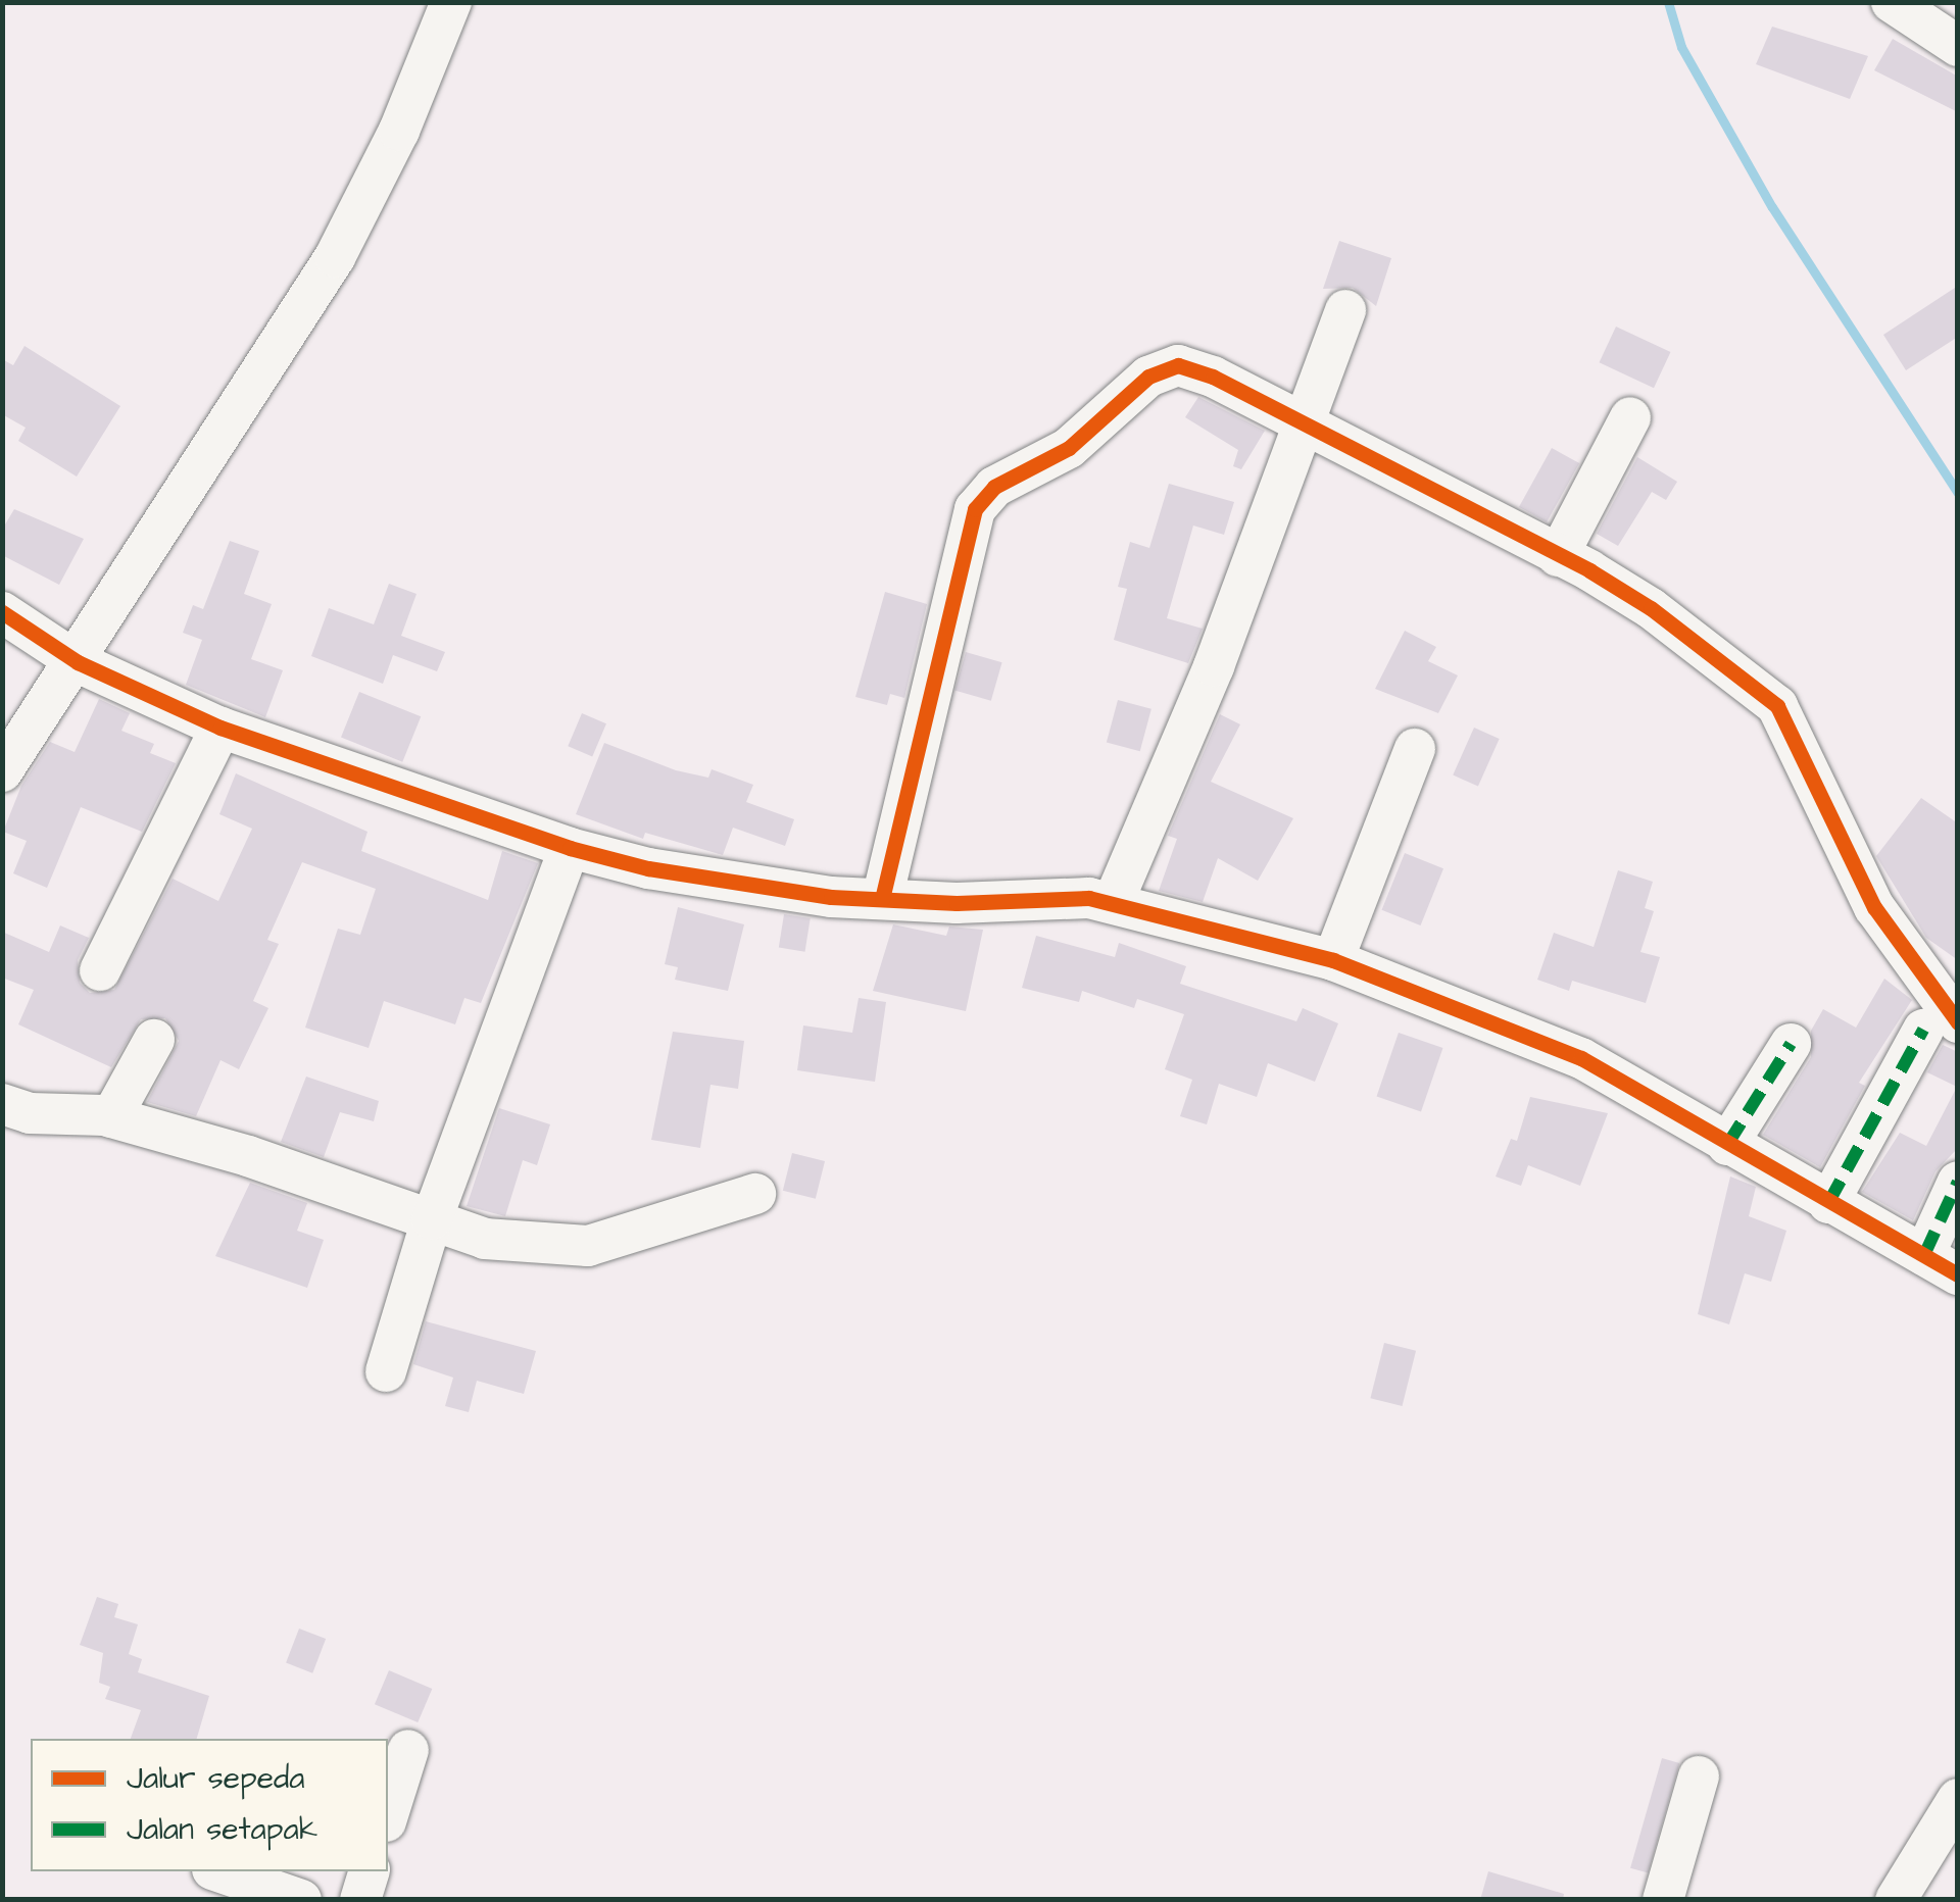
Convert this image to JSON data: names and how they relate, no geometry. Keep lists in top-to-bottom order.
{
  "legend": ["Jalur sepeda", "Jalan setapak"]
}
